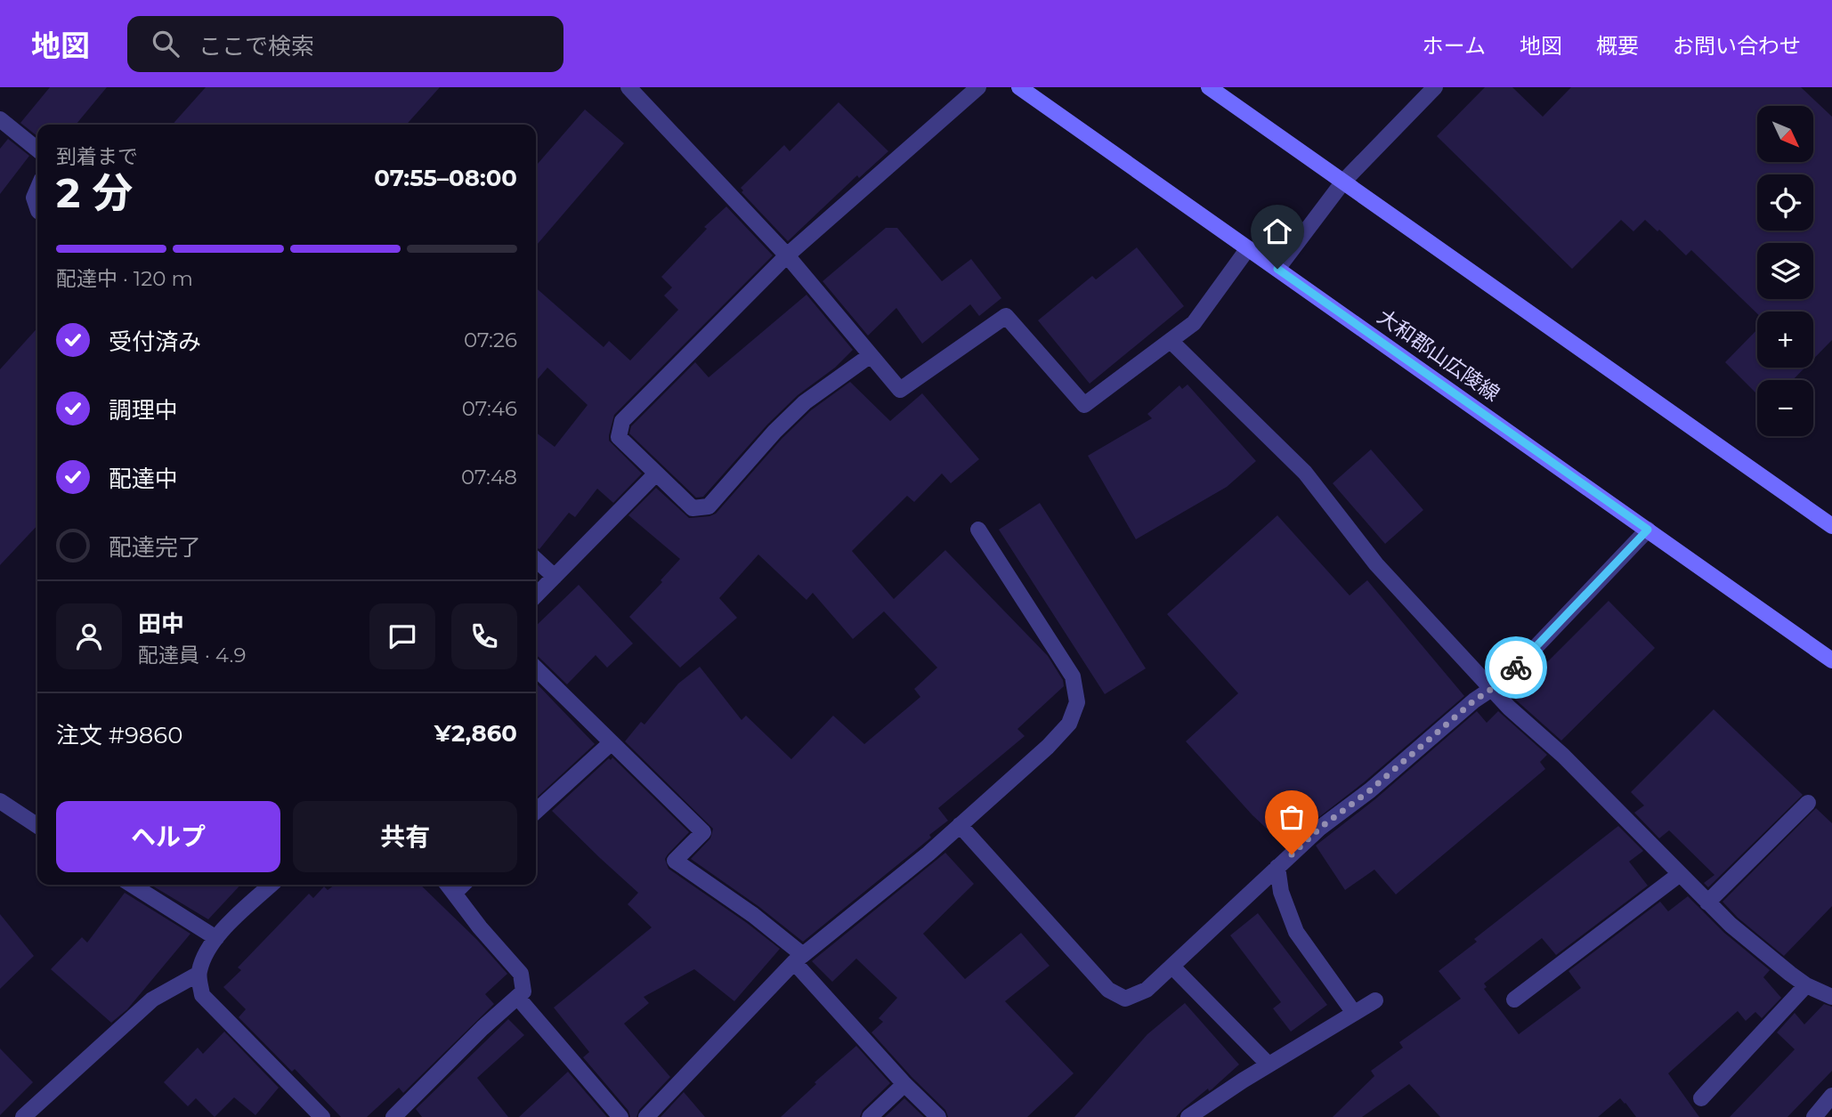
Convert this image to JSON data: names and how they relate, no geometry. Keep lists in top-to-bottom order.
{
  "streets": {
    "main road": ["大和郡山広陵線"]
  },
  "north": "bottom right",
  "page": {
    "header": "地図",
    "search": "ここで検索",
    "nav": [
      "ホーム",
      "地図",
      "概要",
      "お問い合わせ"
    ],
    "map_buttons": ["+", "−"],
    "heading": ["2 分", "到着まで", "07:55–08:00"],
    "panel": [
      "田中",
      "配達員 · 4.9",
      "注文 #9860",
      "¥2,860"
    ],
    "bar": "配達中 · 120 m",
    "list": [
      ["受付済み", "07:26"],
      ["調理中", "07:46"],
      ["配達中", "07:48"],
      "配達完了"
    ],
    "buttons": ["ヘルプ", "共有"]
  }
}
